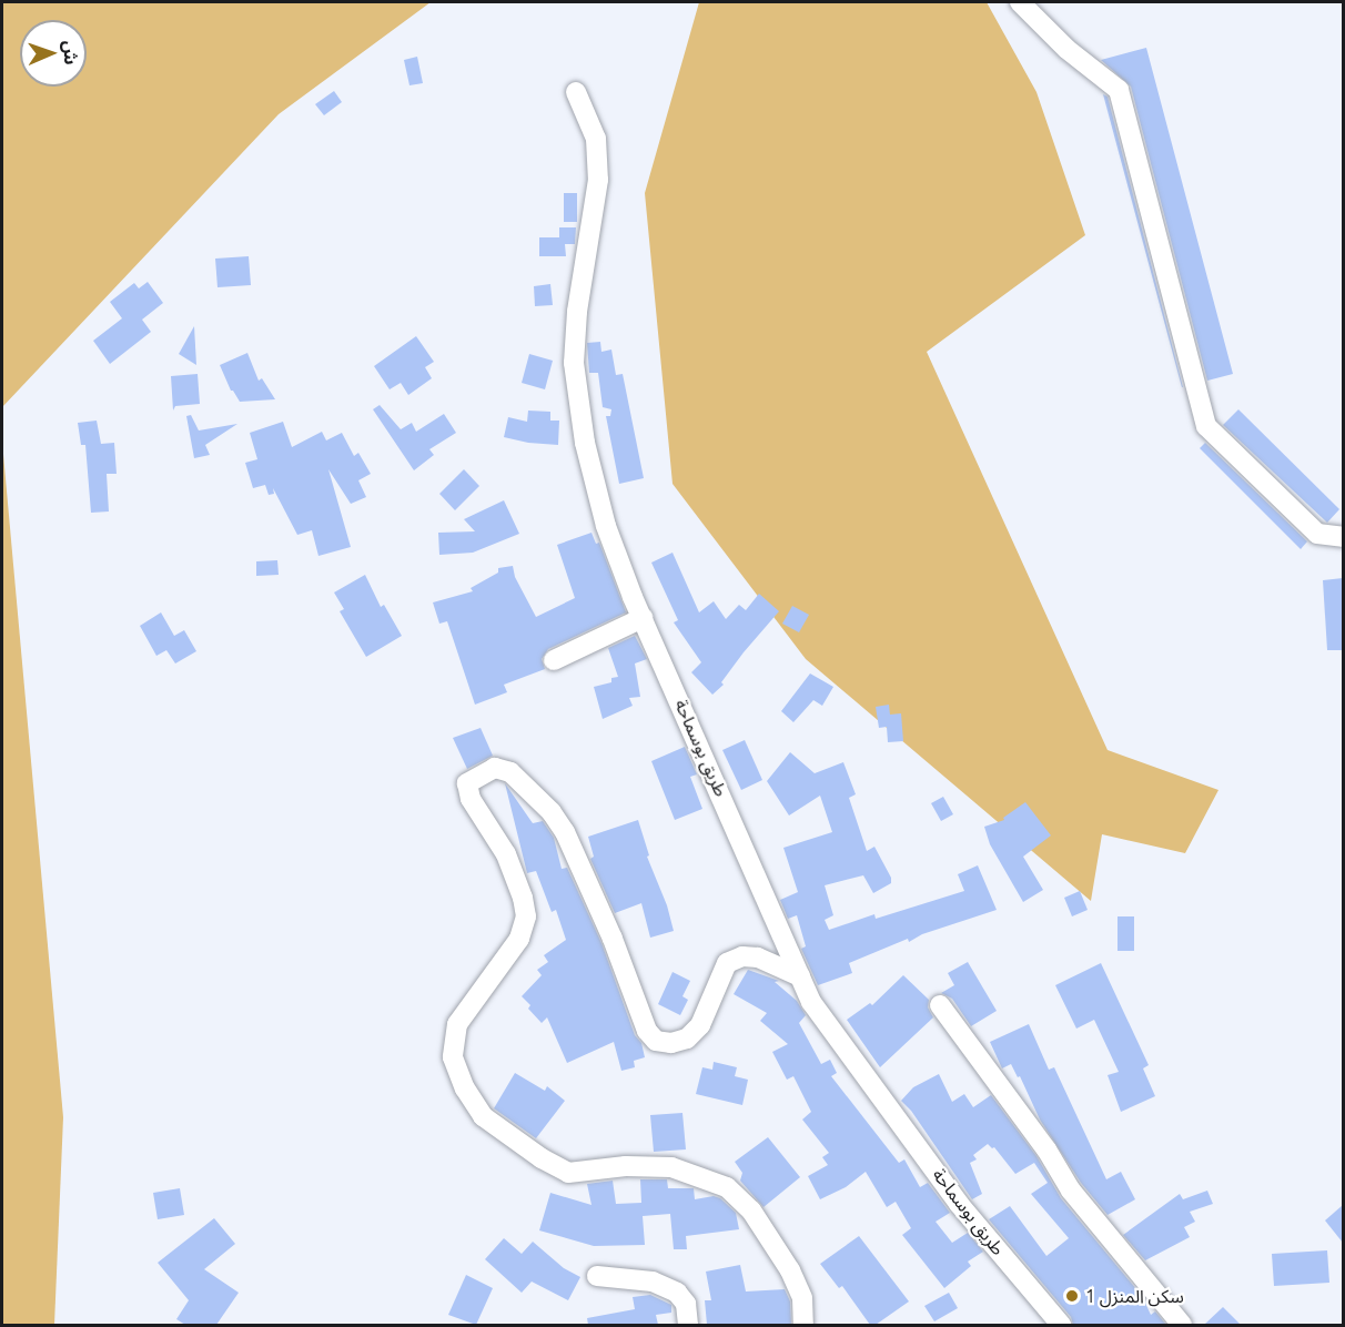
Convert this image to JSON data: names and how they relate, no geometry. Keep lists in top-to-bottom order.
{
  "streets": {
    "street": ["طريق بوسماحة"]
  },
  "places": ["سكن المنزل 1"],
  "north": "right"
}
